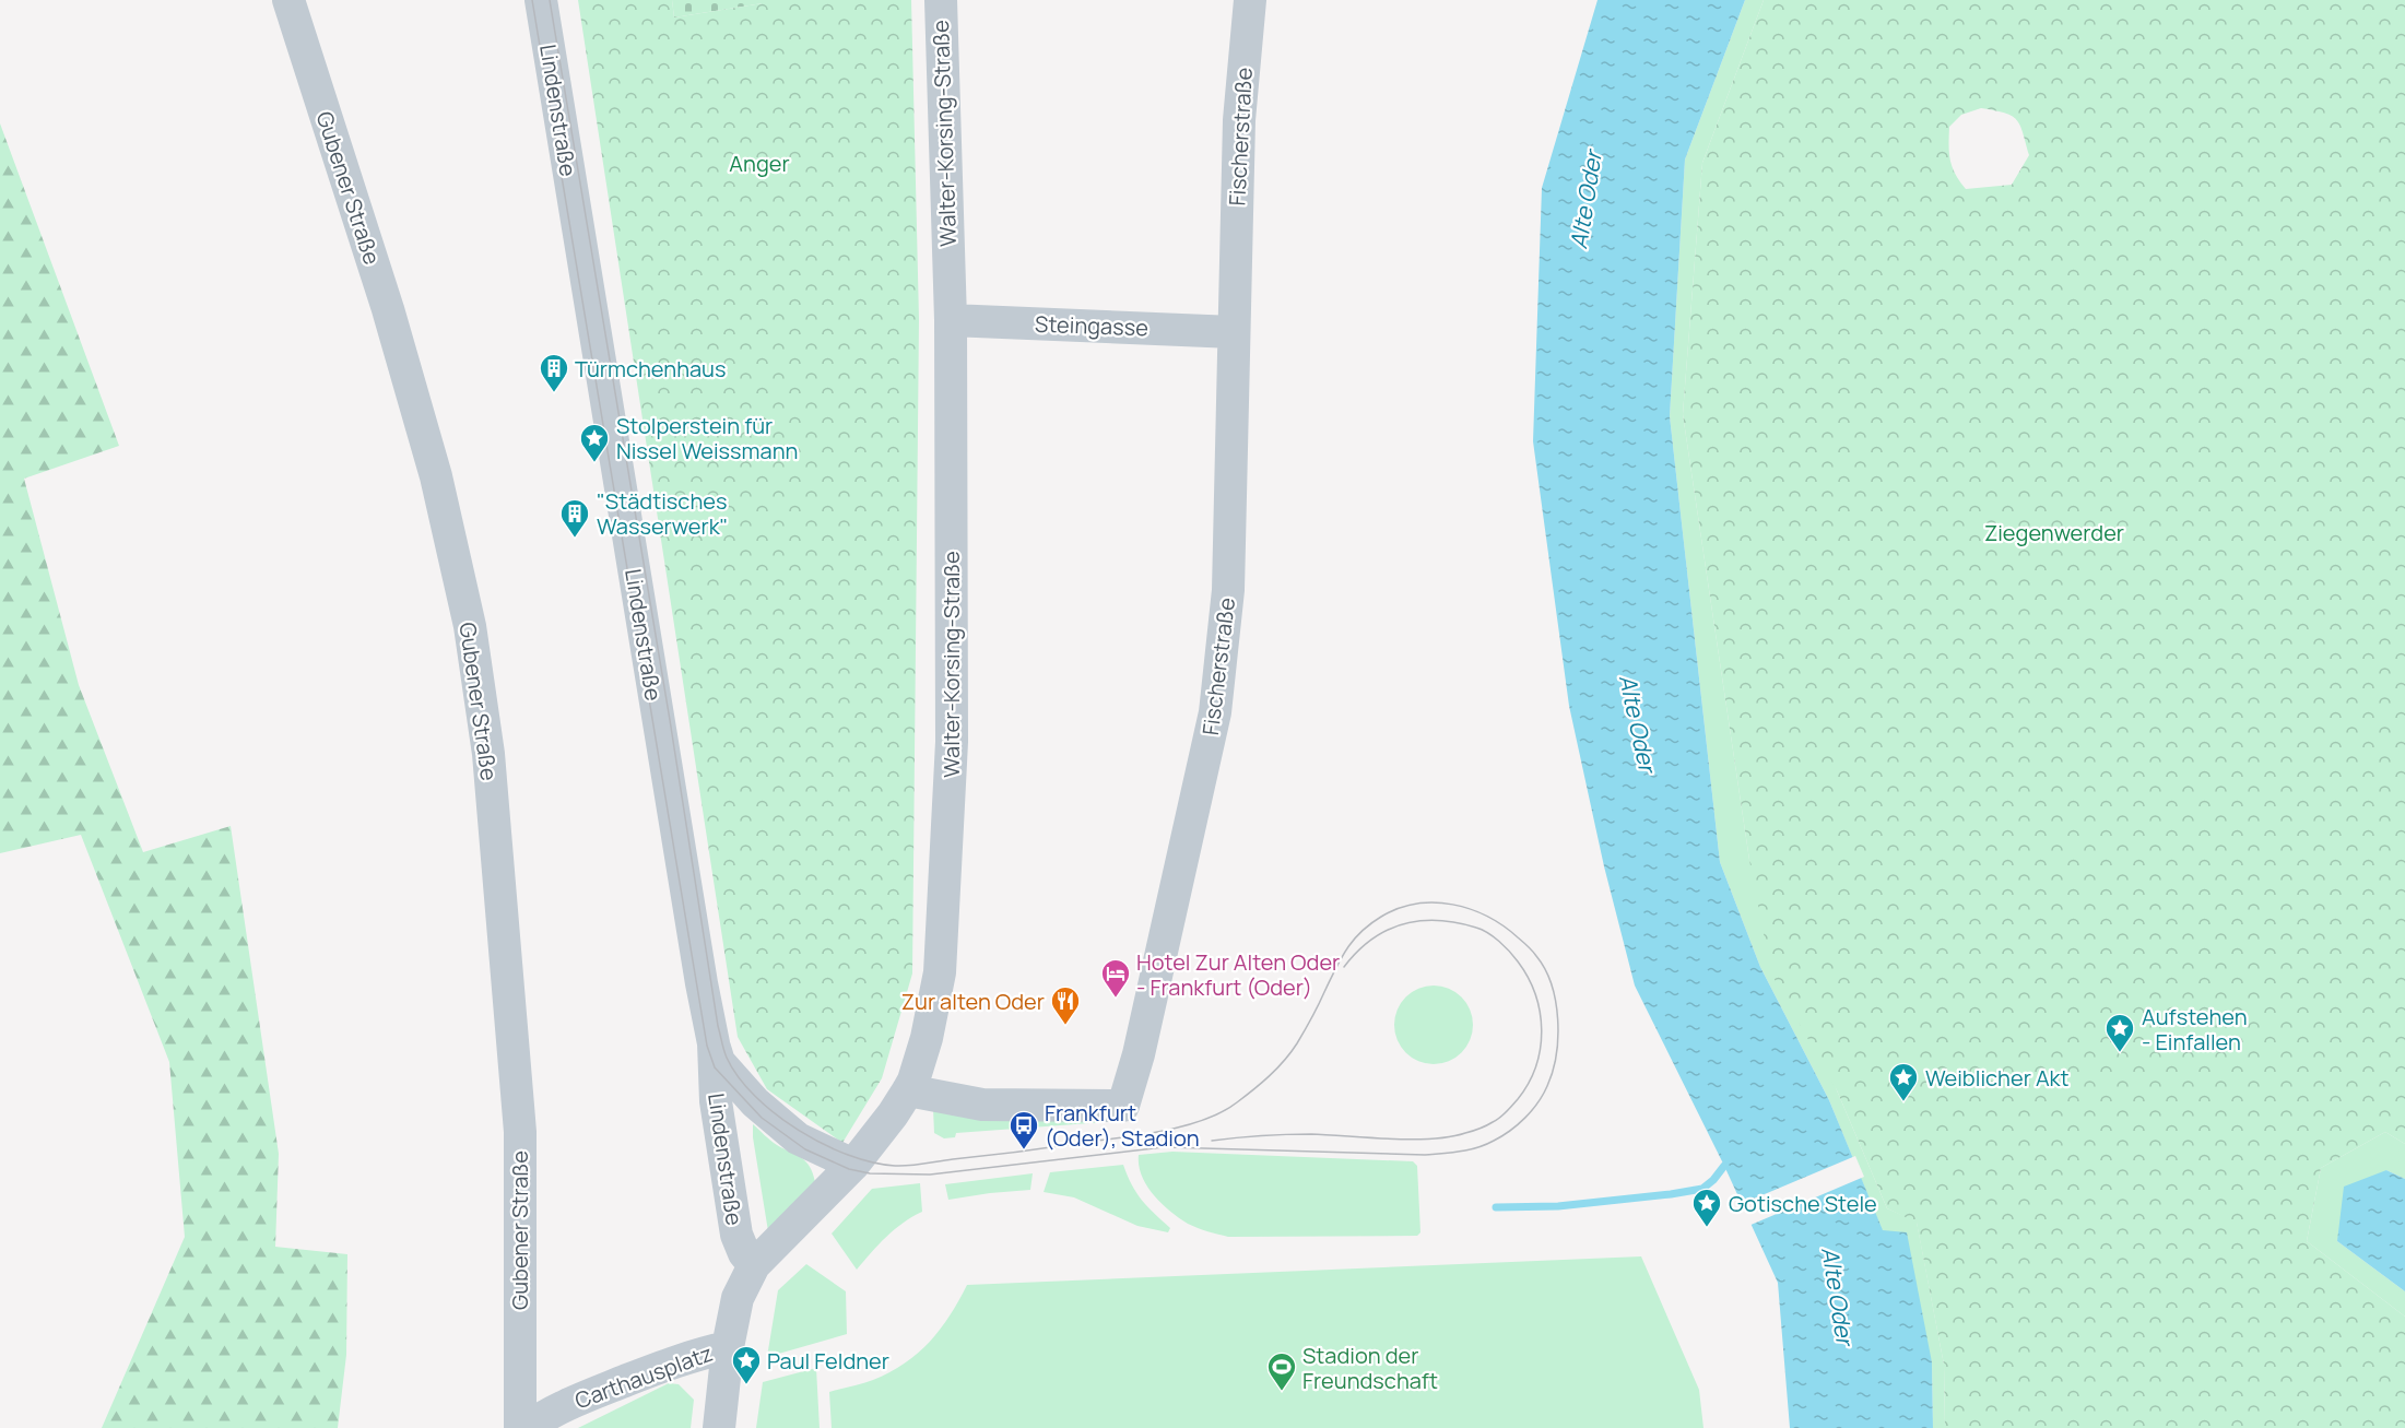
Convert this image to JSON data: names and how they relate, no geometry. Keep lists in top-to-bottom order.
{
  "streets": {
    "street": [
      "Lindenstraße",
      "Walter-Korsing-Straße",
      "Fischerstraße",
      "Gubener Straße",
      "Steingasse",
      "Carthausplatz"
    ]
  },
  "crossings": [
    ["Lindenstraße", "Walter-Korsing-Straße"],
    ["Lindenstraße", "Carthausplatz"],
    ["Walter-Korsing-Straße", "Fischerstraße"],
    ["Walter-Korsing-Straße", "Steingasse"],
    ["Walter-Korsing-Straße", "Carthausplatz"],
    ["Fischerstraße", "Steingasse"]
  ],
  "water": ["Alte Oder"],
  "parks": ["Anger", "Ziegenwerder"],
  "places": {
    "building": ["Türmchenhaus", "\"Städtisches Wasserwerk\""],
    "place": [
      "Stolperstein für Nissel Weissmann",
      "Aufstehen - Einfallen",
      "Weiblicher Akt",
      "Gotische Stele",
      "Paul Feldner"
    ],
    "hotel": ["Hotel Zur Alten Oder - Frankfurt (Oder)"],
    "restaurant": ["Zur alten Oder"],
    "bus stop": ["Frankfurt (Oder), Stadion"],
    "sports": ["Stadion der Freundschaft"]
  }
}
